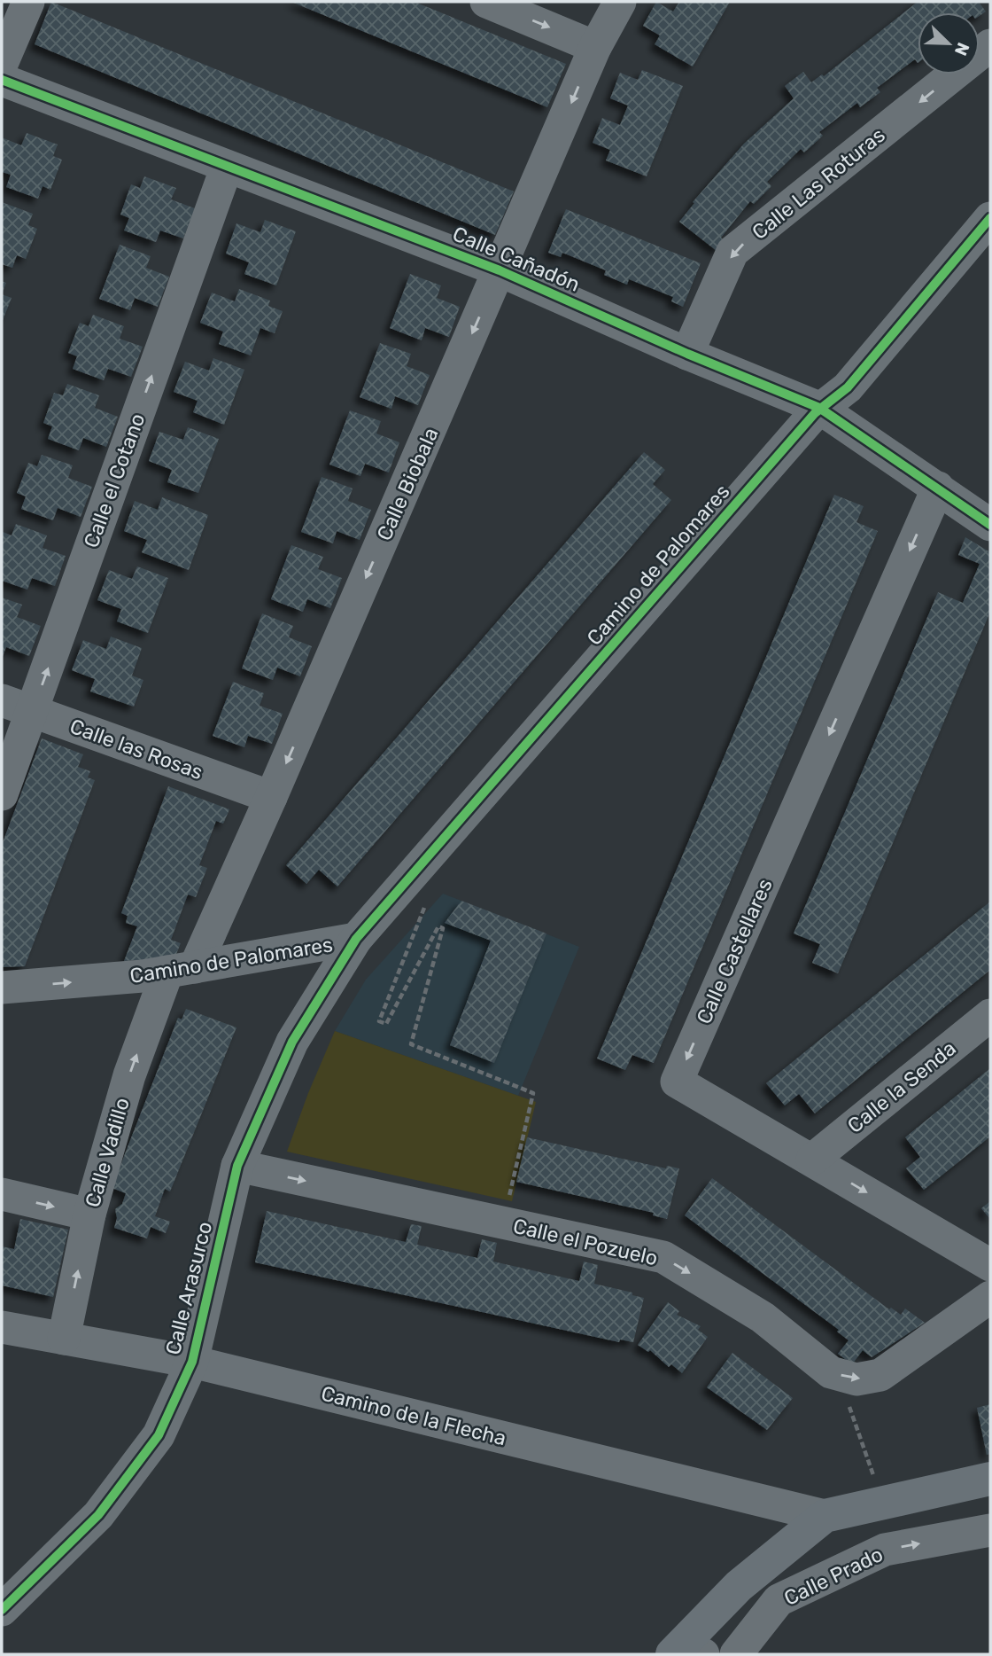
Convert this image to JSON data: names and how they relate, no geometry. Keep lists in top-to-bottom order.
{
  "streets": {
    "street": [
      "Calle Las Roturas",
      "Calle Cañadón",
      "Calle el Cotano",
      "Calle Biobala",
      "Camino de Palomares",
      "Calle las Rosas",
      "Calle Castellares",
      "Calle la Senda",
      "Calle Vadillo",
      "Calle el Pozuelo",
      "Calle Arasurco",
      "Camino de la Flecha",
      "Calle Prado"
    ]
  },
  "crossings": [
    ["Calle Las Roturas", "Calle Cañadón"],
    ["Calle Cañadón", "Calle el Cotano"],
    ["Calle Cañadón", "Calle Biobala"],
    ["Calle Cañadón", "Camino de Palomares"],
    ["Calle Cañadón", "Calle Castellares"],
    ["Calle el Cotano", "Calle las Rosas"],
    ["Calle Biobala", "Camino de Palomares"],
    ["Calle Biobala", "Calle las Rosas"],
    ["Calle Biobala", "Calle Vadillo"],
    ["Camino de Palomares", "Calle Vadillo"],
    ["Camino de Palomares", "Calle Arasurco"],
    ["Calle Castellares", "Calle la Senda"],
    ["Calle Vadillo", "Camino de la Flecha"],
    ["Calle el Pozuelo", "Calle Arasurco"],
    ["Calle Arasurco", "Camino de la Flecha"]
  ],
  "one_way": [
    "Calle Las Roturas",
    "Calle el Cotano",
    "Calle Biobala",
    "Calle Vadillo",
    "Calle el Pozuelo"
  ],
  "north": "bottom right"
}
